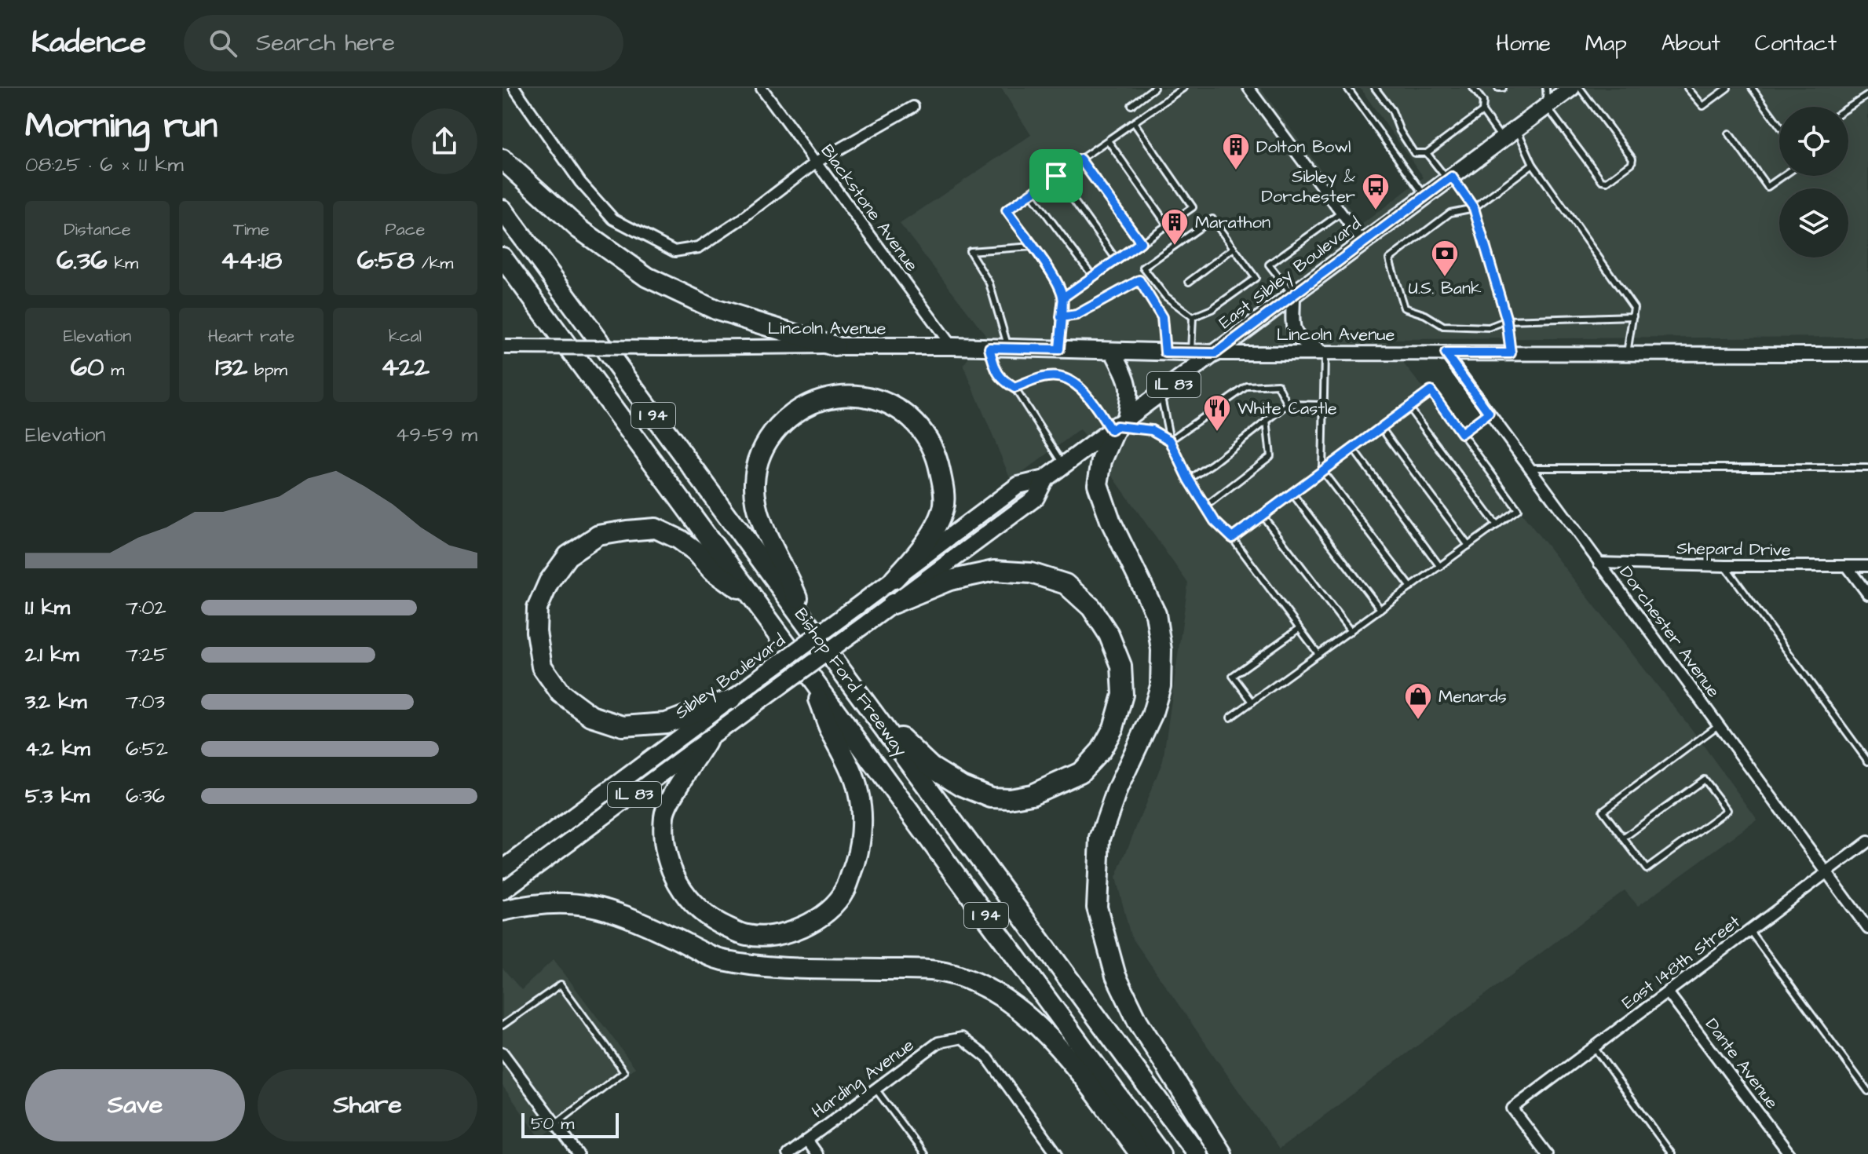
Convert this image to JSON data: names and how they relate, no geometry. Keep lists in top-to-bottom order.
{
  "streets": {
    "highway": ["I 94", "Bishop Ford Freeway"],
    "main road": [
      "East Sibley Boulevard",
      "Lincoln Avenue",
      "IL 83",
      "Sibley Boulevard"
    ],
    "street": [
      "Blackstone Avenue",
      "Shepard Drive",
      "Dorchester Avenue",
      "East 148th Street",
      "Dante Avenue",
      "Harding Avenue"
    ]
  },
  "crossings": [
    ["Blackstone Avenue", "Lincoln Avenue"],
    ["East Sibley Boulevard", "Lincoln Avenue"],
    ["East Sibley Boulevard", "IL 83"],
    ["East Sibley Boulevard", "Sibley Boulevard"],
    ["Lincoln Avenue", "Dorchester Avenue"],
    ["Shepard Drive", "Dorchester Avenue"],
    ["Dorchester Avenue", "East 148th Street"],
    ["East 148th Street", "Dante Avenue"]
  ],
  "places": {
    "building": ["Dolton Bowl", "Marathon"],
    "bus stop": ["Sibley & Dorchester"],
    "bank": ["U.S. Bank"],
    "restaurant": ["White Castle"],
    "shop": ["Menards"]
  },
  "scale_bar": "50 m",
  "page": {
    "header": "Kadence",
    "search": "Search here",
    "nav": [
      "Home",
      "Map",
      "About",
      "Contact"
    ],
    "heading": ["Morning run", "08:25 · 6 × 1.1 km"],
    "stats": [
      ["Distance", "6.36 km"],
      ["Time", "44:18"],
      ["Pace", "6:58 /km"],
      ["Elevation", "60 m"],
      ["Heart rate", "132 bpm"],
      ["kcal", "422"]
    ],
    "chart": ["Elevation", "49–59 m"],
    "list": [
      {
        "name": "1.1 km",
        "note": "7:02"
      },
      {
        "name": "2.1 km",
        "note": "7:25"
      },
      {
        "name": "3.2 km",
        "note": "7:03"
      },
      {
        "name": "4.2 km",
        "note": "6:52"
      },
      {
        "name": "5.3 km",
        "note": "6:36"
      }
    ],
    "buttons": ["Save", "Share"],
    "scale": "50 m"
  }
}
